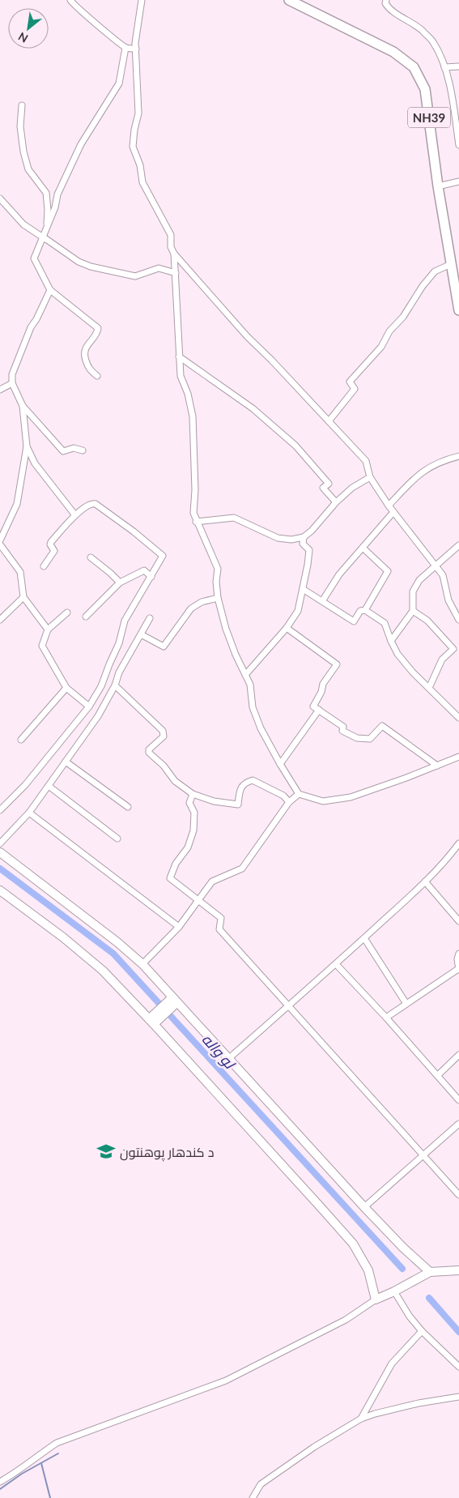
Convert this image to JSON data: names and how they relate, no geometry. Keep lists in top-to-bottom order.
{
  "streets": {
    "main road": ["NH39"]
  },
  "water": ["لو واله"],
  "places": {
    "school or university": ["د کندهار پوهنتون"]
  },
  "north": "bottom left"
}
